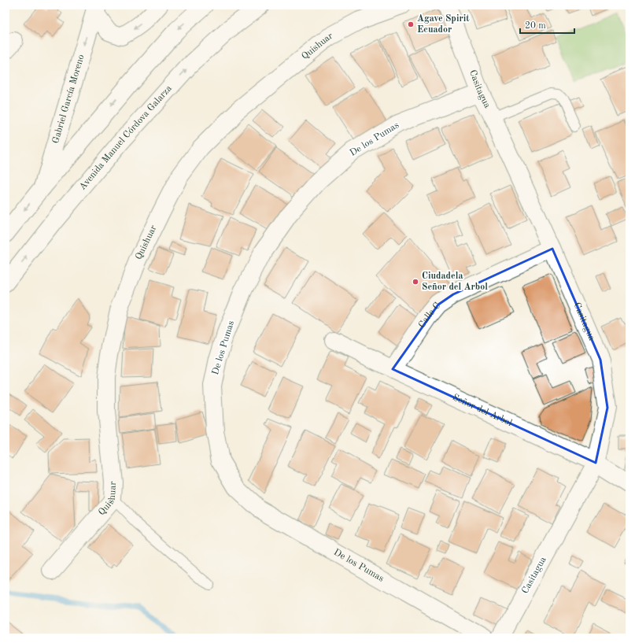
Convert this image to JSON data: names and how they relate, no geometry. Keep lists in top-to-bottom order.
{
  "streets": {
    "street": [
      "Quishuar",
      "Casitagua",
      "Gabriel García Moreno",
      "Avenida Manuel Córdova Galarza",
      "De los Pumas",
      "Calle C",
      "Señor del Arbol"
    ]
  },
  "crossings": [
    ["Casitagua", "De los Pumas"],
    ["Casitagua", "Calle C"],
    ["Casitagua", "Señor del Arbol"],
    ["Calle C", "Señor del Arbol"]
  ],
  "places": ["Agave Spirit Ecuador", "Ciudadela Señor del Arbol"],
  "scale_bar": "20 m"
}
